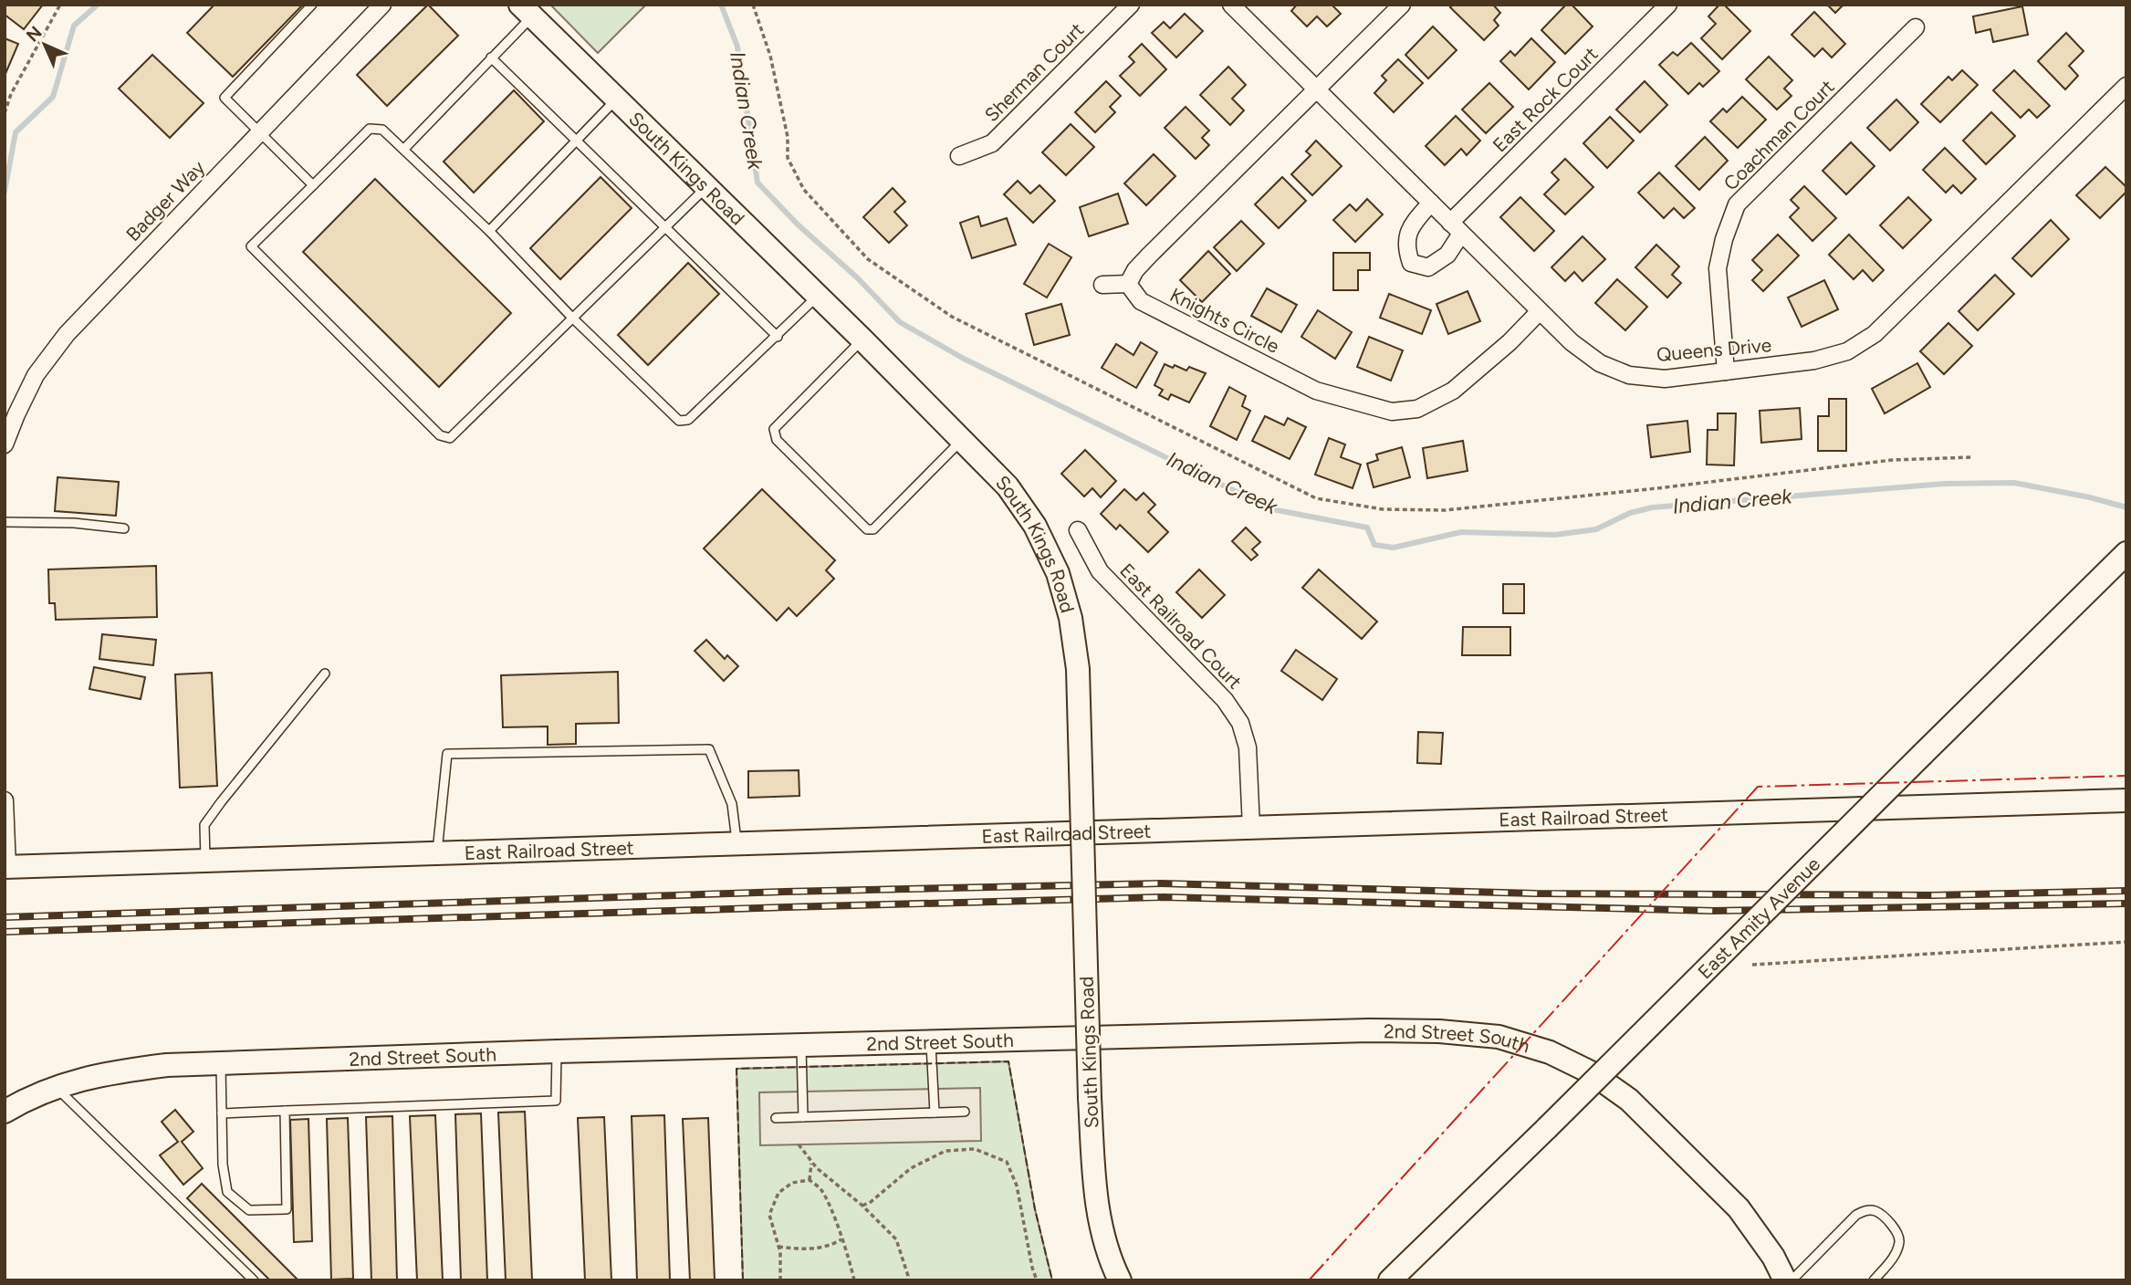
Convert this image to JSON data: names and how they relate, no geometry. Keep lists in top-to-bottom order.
{
  "streets": {
    "street": [
      "Sherman Court",
      "East Rock Court",
      "Coachman Court",
      "South Kings Road",
      "Badger Way",
      "Knights Circle",
      "Queens Drive",
      "East Railroad Court",
      "East Railroad Street",
      "East Amity Avenue",
      "2nd Street South"
    ]
  },
  "crossings": [
    ["East Rock Court", "Queens Drive"],
    ["Coachman Court", "Queens Drive"],
    ["Knights Circle", "Queens Drive"],
    ["East Railroad Court", "East Railroad Street"]
  ],
  "water": ["Indian Creek"],
  "north": "top left"
}
